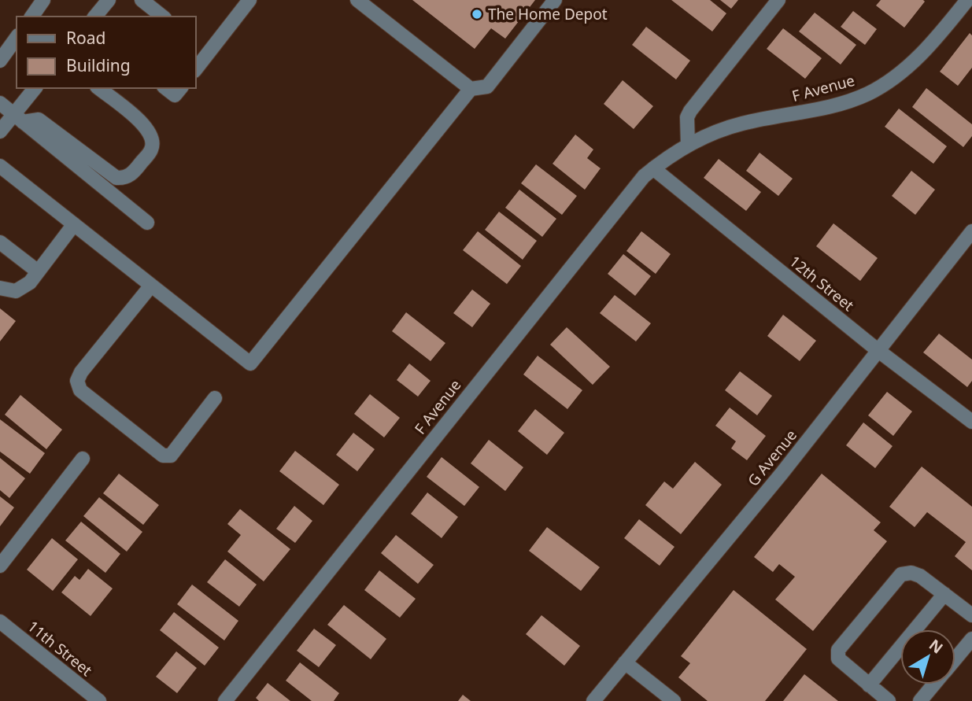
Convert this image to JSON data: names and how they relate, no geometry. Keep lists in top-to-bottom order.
{
  "streets": {
    "street": [
      "F Avenue",
      "12th Street",
      "G Avenue",
      "11th Street"
    ]
  },
  "crossings": [
    ["F Avenue", "12th Street"],
    ["12th Street", "G Avenue"]
  ],
  "places": ["The Home Depot"],
  "legend": ["Road", "Building"],
  "north": "top right"
}
